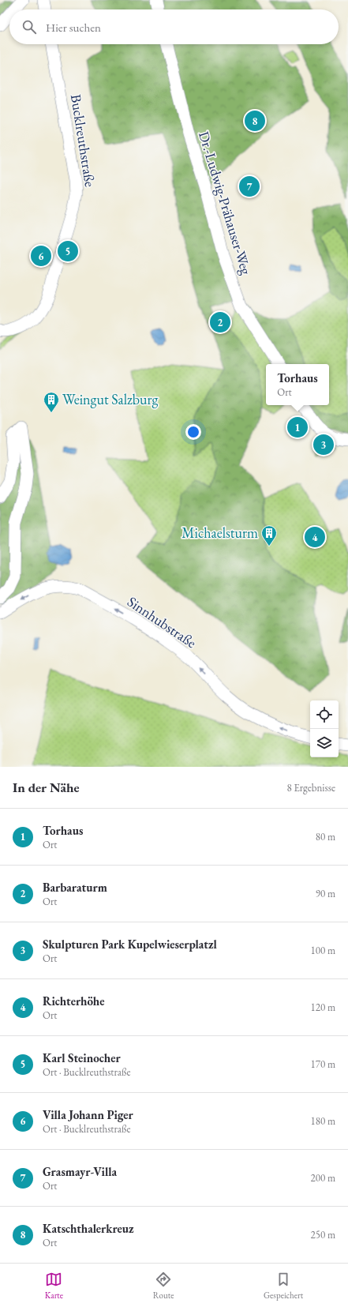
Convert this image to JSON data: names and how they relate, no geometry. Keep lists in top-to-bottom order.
{
  "streets": {
    "street": ["Bucklreuthstraße", "Dr.-Ludwig-Prähauser-Weg", "Sinnhubstraße"]
  },
  "one_way": ["Sinnhubstraße"],
  "places": {
    "building": ["Weingut Salzburg", "Michaelsturm"]
  },
  "page": {
    "search": "Hier suchen",
    "pins": [
      "8",
      "7",
      "5",
      "6",
      "2",
      "1",
      "3",
      "4"
    ],
    "popup": ["Torhaus", "Ort"],
    "heading": ["In der Nähe", "8 Ergebnisse"],
    "list": [
      {
        "mark": "1",
        "name": "Torhaus",
        "note": "Ort",
        "value": "80 m"
      },
      {
        "mark": "2",
        "name": "Barbaraturm",
        "note": "Ort",
        "value": "90 m"
      },
      {
        "mark": "3",
        "name": "Skulpturen Park Kupelwieserplatzl",
        "note": "Ort",
        "value": "100 m"
      },
      {
        "mark": "4",
        "name": "Richterhöhe",
        "note": "Ort",
        "value": "120 m"
      },
      {
        "mark": "5",
        "name": "Karl Steinocher",
        "note": "Ort · Bucklreuthstraße",
        "value": "170 m"
      },
      {
        "mark": "6",
        "name": "Villa Johann Piger",
        "note": "Ort · Bucklreuthstraße",
        "value": "180 m"
      },
      {
        "mark": "7",
        "name": "Grasmayr-Villa",
        "note": "Ort",
        "value": "200 m"
      },
      {
        "mark": "8",
        "name": "Katschthalerkreuz",
        "note": "Ort",
        "value": "250 m"
      }
    ],
    "nav": ["Karte", "Route", "Gespeichert"]
  }
}
